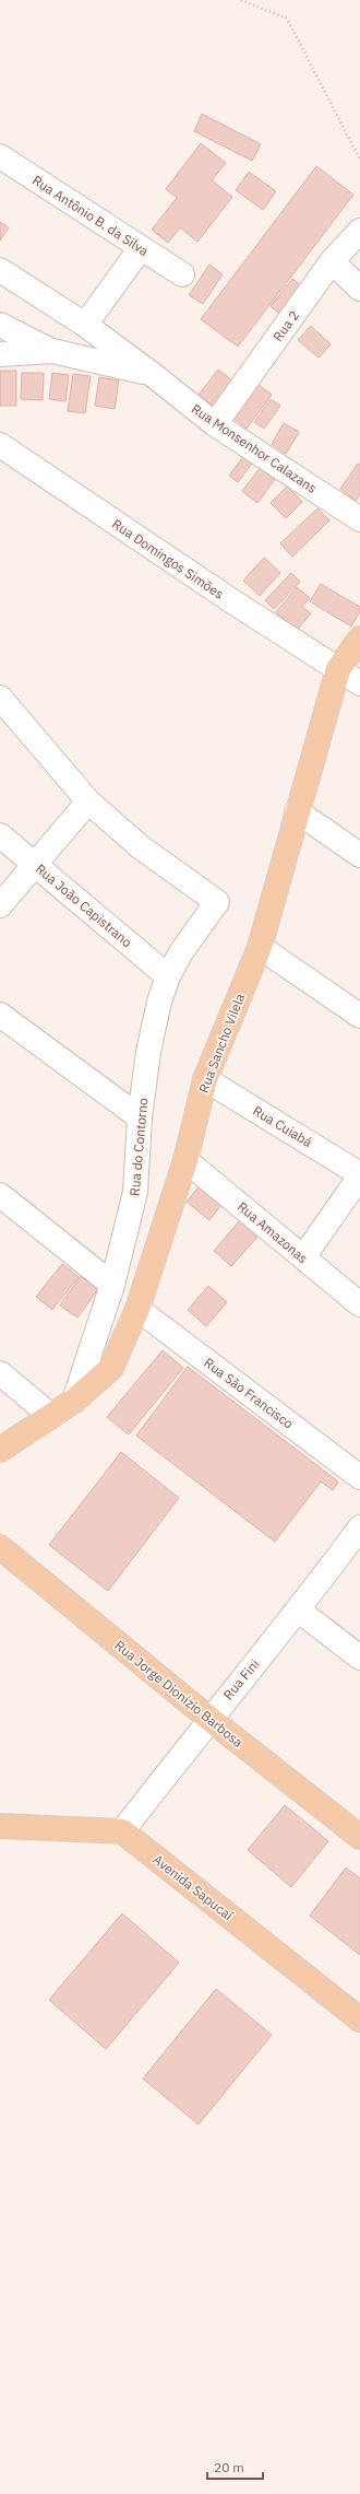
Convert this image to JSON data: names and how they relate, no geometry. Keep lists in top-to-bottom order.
{
  "streets": {
    "main road": ["Rua Sancho Vilela", "Rua Jorge Dionízio Barbosa", "Avenida Sapucaí"],
    "street": [
      "Rua Antônio B. da Silva",
      "Rua 2",
      "Rua Monsenhor Calazans",
      "Rua Domingos Simões",
      "Rua João Capistrano",
      "Rua Cuiabá",
      "Rua do Contorno",
      "Rua Amazonas",
      "Rua São Francisco",
      "Rua Fini"
    ]
  },
  "crossings": [
    ["Rua 2", "Rua Monsenhor Calazans"],
    ["Rua Domingos Simões", "Rua Sancho Vilela"],
    ["Rua João Capistrano", "Rua do Contorno"],
    ["Rua Sancho Vilela", "Rua Cuiabá"],
    ["Rua Sancho Vilela", "Rua do Contorno"],
    ["Rua Sancho Vilela", "Rua Amazonas"],
    ["Rua Sancho Vilela", "Rua São Francisco"],
    ["Rua Fini", "Rua Jorge Dionízio Barbosa"],
    ["Rua Fini", "Avenida Sapucaí"]
  ],
  "scale_bar": "20 m"
}
